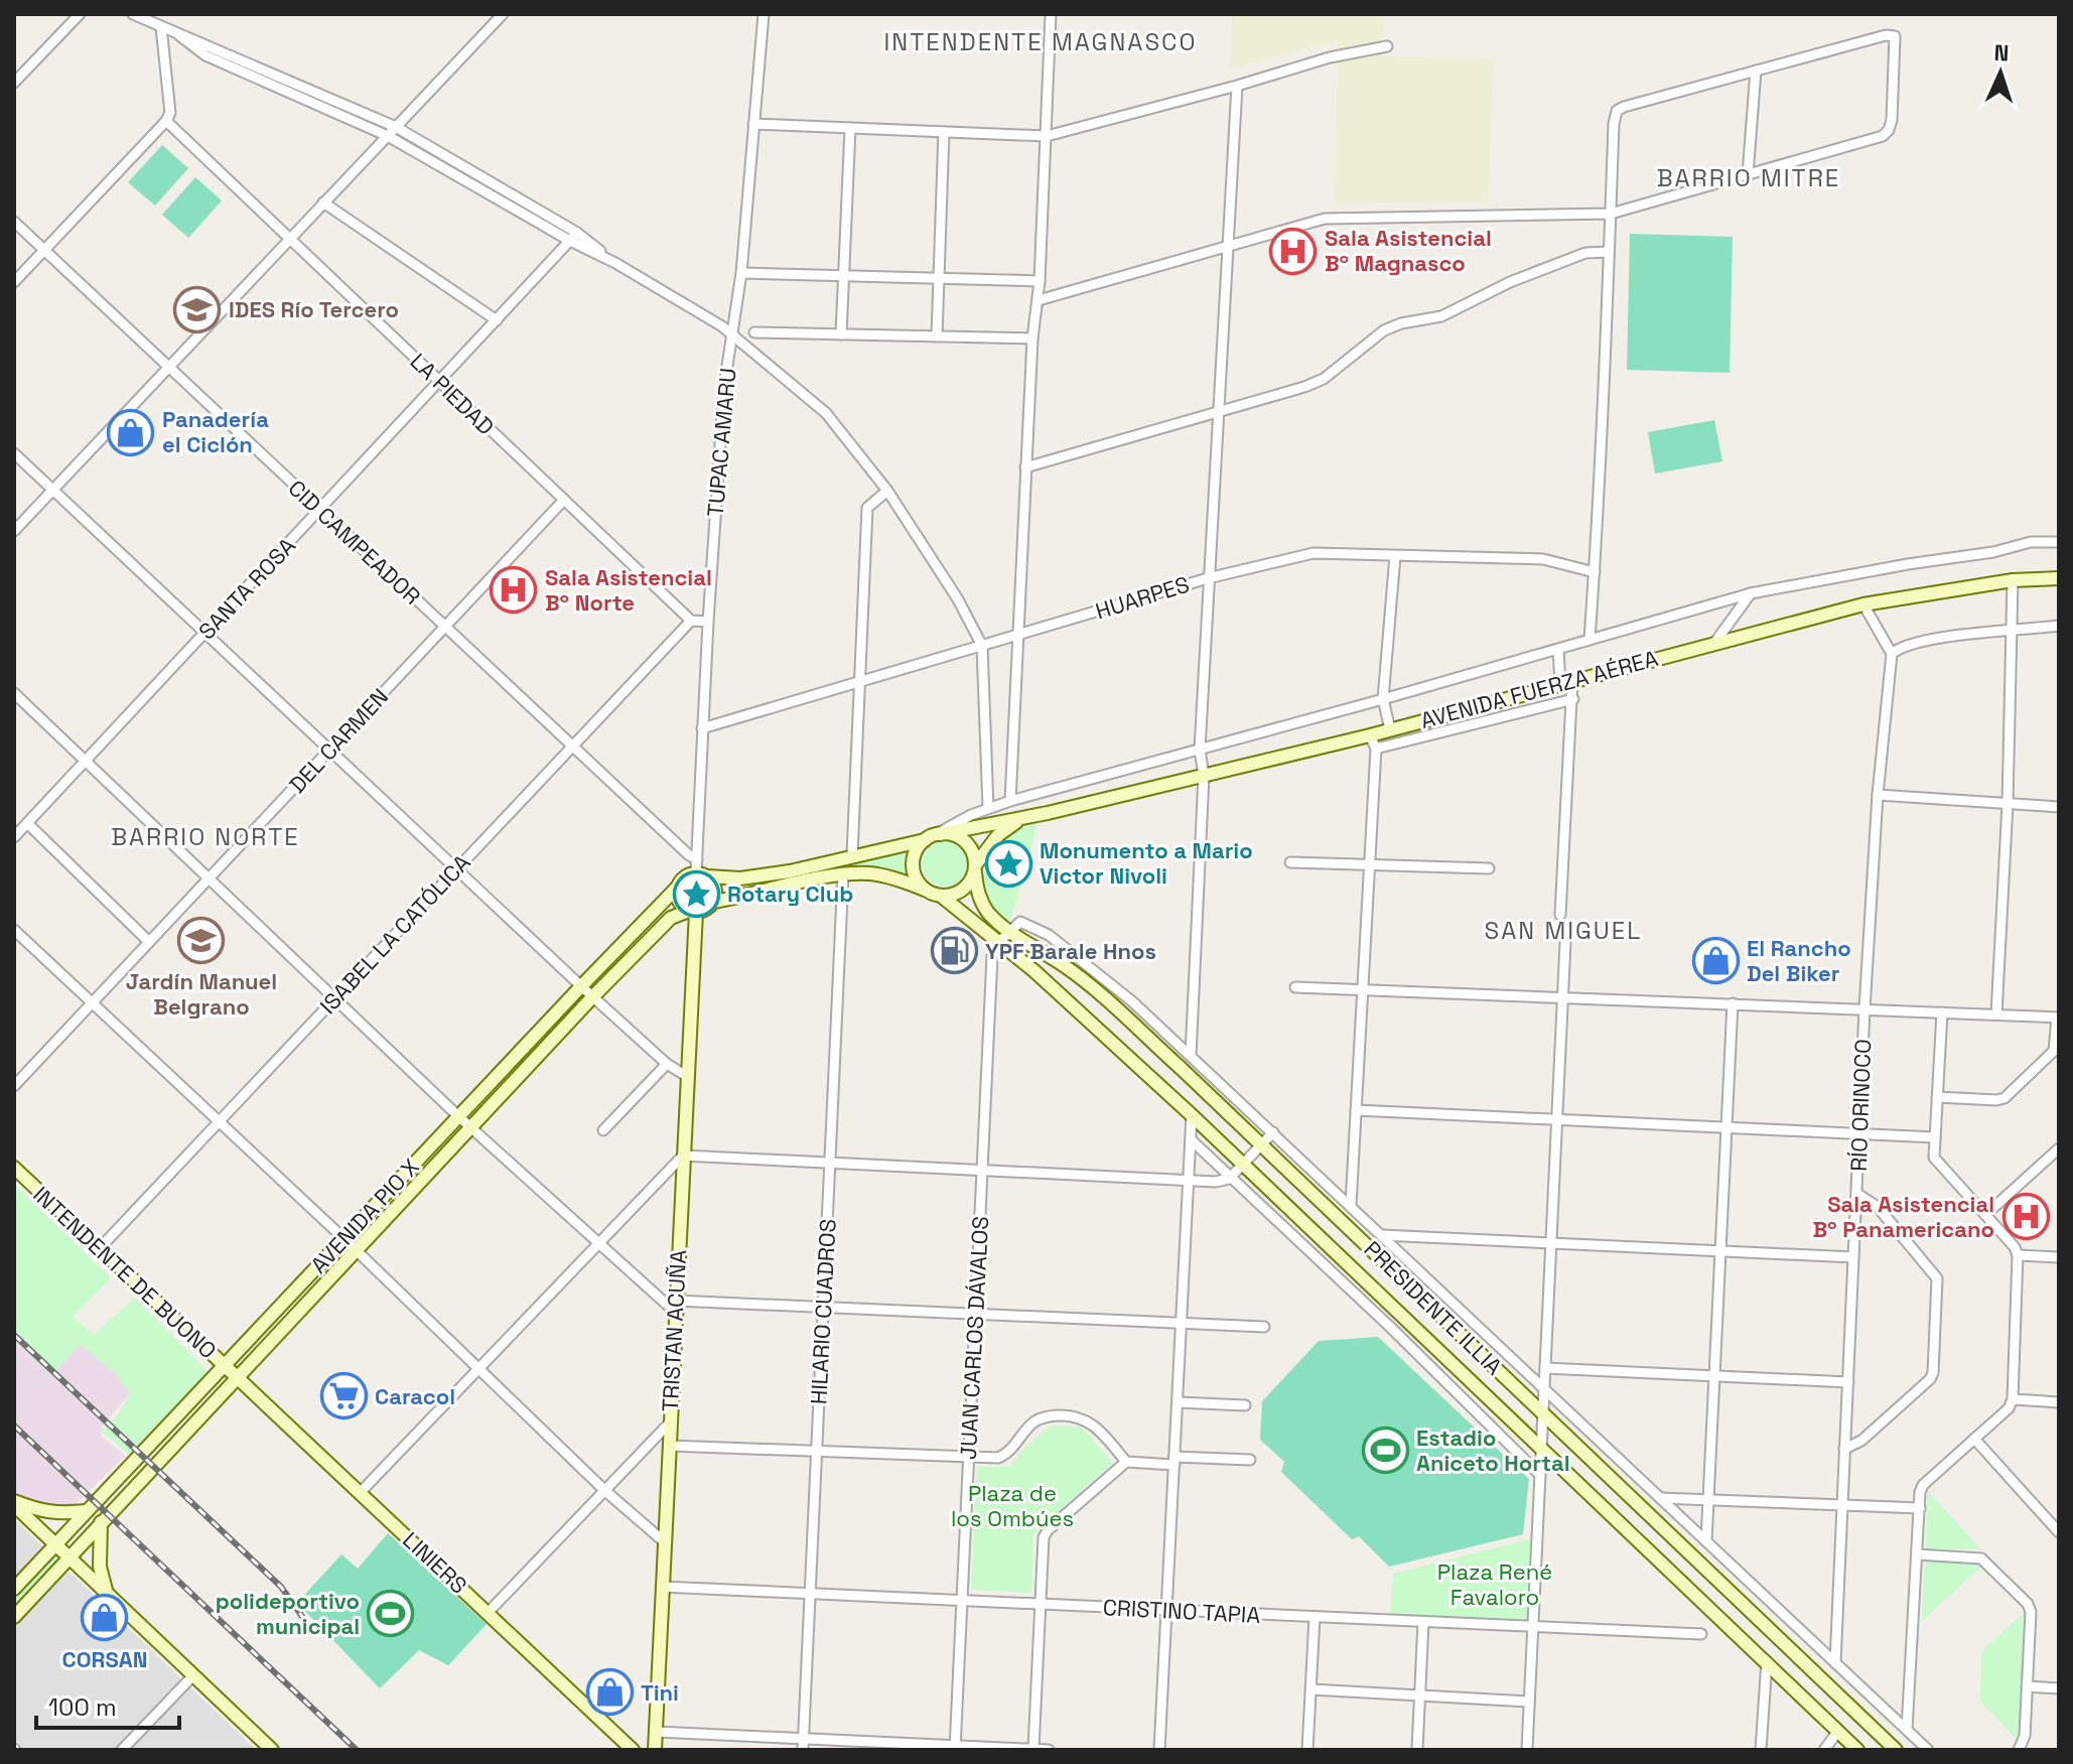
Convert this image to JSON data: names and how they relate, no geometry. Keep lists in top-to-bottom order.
{
  "streets": {
    "main road": [
      "AVENIDA FUERZA AÉREA",
      "AVENIDA PIO X",
      "INTENDENTE DE BUONO",
      "PRESIDENTE ILLIA",
      "TRISTAN ACUÑA",
      "LINIERS"
    ],
    "street": [
      "LA PIEDAD",
      "TUPAC AMARU",
      "CID CAMPEADOR",
      "SANTA ROSA",
      "HUARPES",
      "DEL CARMEN",
      "ISABEL LA CATÓLICA",
      "RÍO ORINOCO",
      "HILARIO CUADROS",
      "JUAN CARLOS DÁVALOS",
      "CRISTINO TAPIA"
    ]
  },
  "crossings": [
    ["LA PIEDAD", "SANTA ROSA"],
    ["LA PIEDAD", "DEL CARMEN"],
    ["LA PIEDAD", "ISABEL LA CATÓLICA"],
    ["TUPAC AMARU", "CID CAMPEADOR"],
    ["TUPAC AMARU", "HUARPES"],
    ["TUPAC AMARU", "AVENIDA FUERZA AÉREA"],
    ["TUPAC AMARU", "AVENIDA PIO X"],
    ["TUPAC AMARU", "TRISTAN ACUÑA"],
    ["CID CAMPEADOR", "SANTA ROSA"],
    ["CID CAMPEADOR", "AVENIDA FUERZA AÉREA"],
    ["CID CAMPEADOR", "DEL CARMEN"],
    ["CID CAMPEADOR", "ISABEL LA CATÓLICA"],
    ["CID CAMPEADOR", "AVENIDA PIO X"],
    ["CID CAMPEADOR", "TRISTAN ACUÑA"],
    ["AVENIDA FUERZA AÉREA", "AVENIDA PIO X"],
    ["AVENIDA FUERZA AÉREA", "PRESIDENTE ILLIA"],
    ["AVENIDA FUERZA AÉREA", "TRISTAN ACUÑA"],
    ["ISABEL LA CATÓLICA", "INTENDENTE DE BUONO"],
    ["AVENIDA PIO X", "INTENDENTE DE BUONO"],
    ["AVENIDA PIO X", "TRISTAN ACUÑA"],
    ["AVENIDA PIO X", "LINIERS"],
    ["INTENDENTE DE BUONO", "LINIERS"],
    ["PRESIDENTE ILLIA", "JUAN CARLOS DÁVALOS"],
    ["HILARIO CUADROS", "CRISTINO TAPIA"],
    ["TRISTAN ACUÑA", "CRISTINO TAPIA"],
    ["JUAN CARLOS DÁVALOS", "CRISTINO TAPIA"]
  ],
  "districts": [
    "INTENDENTE MAGNASCO",
    "BARRIO MITRE",
    "BARRIO NORTE",
    "SAN MIGUEL"
  ],
  "parks": ["Plaza de los Ombúes", "Plaza René Favaloro"],
  "places": {
    "hospital": ["Sala Asistencial Bº Magnasco", "Sala Asistencial Bº Norte", "Sala Asistencial Bº Panamericano"],
    "school or university": ["IDES Río Tercero", "Jardín Manuel Belgrano"],
    "shop": [
      "Panadería el Ciclón",
      "El Rancho Del Biker",
      "CORSAN",
      "Tini"
    ],
    "place": ["Monumento a Mario Victor Nivoli", "Rotary Club"],
    "fuel station": ["YPF Barale Hnos"],
    "supermarket": ["Caracol"],
    "sports": ["Estadio Aniceto Hortal", "polideportivo municipal"]
  },
  "scale_bar": "100 m",
  "north": "top"
}
